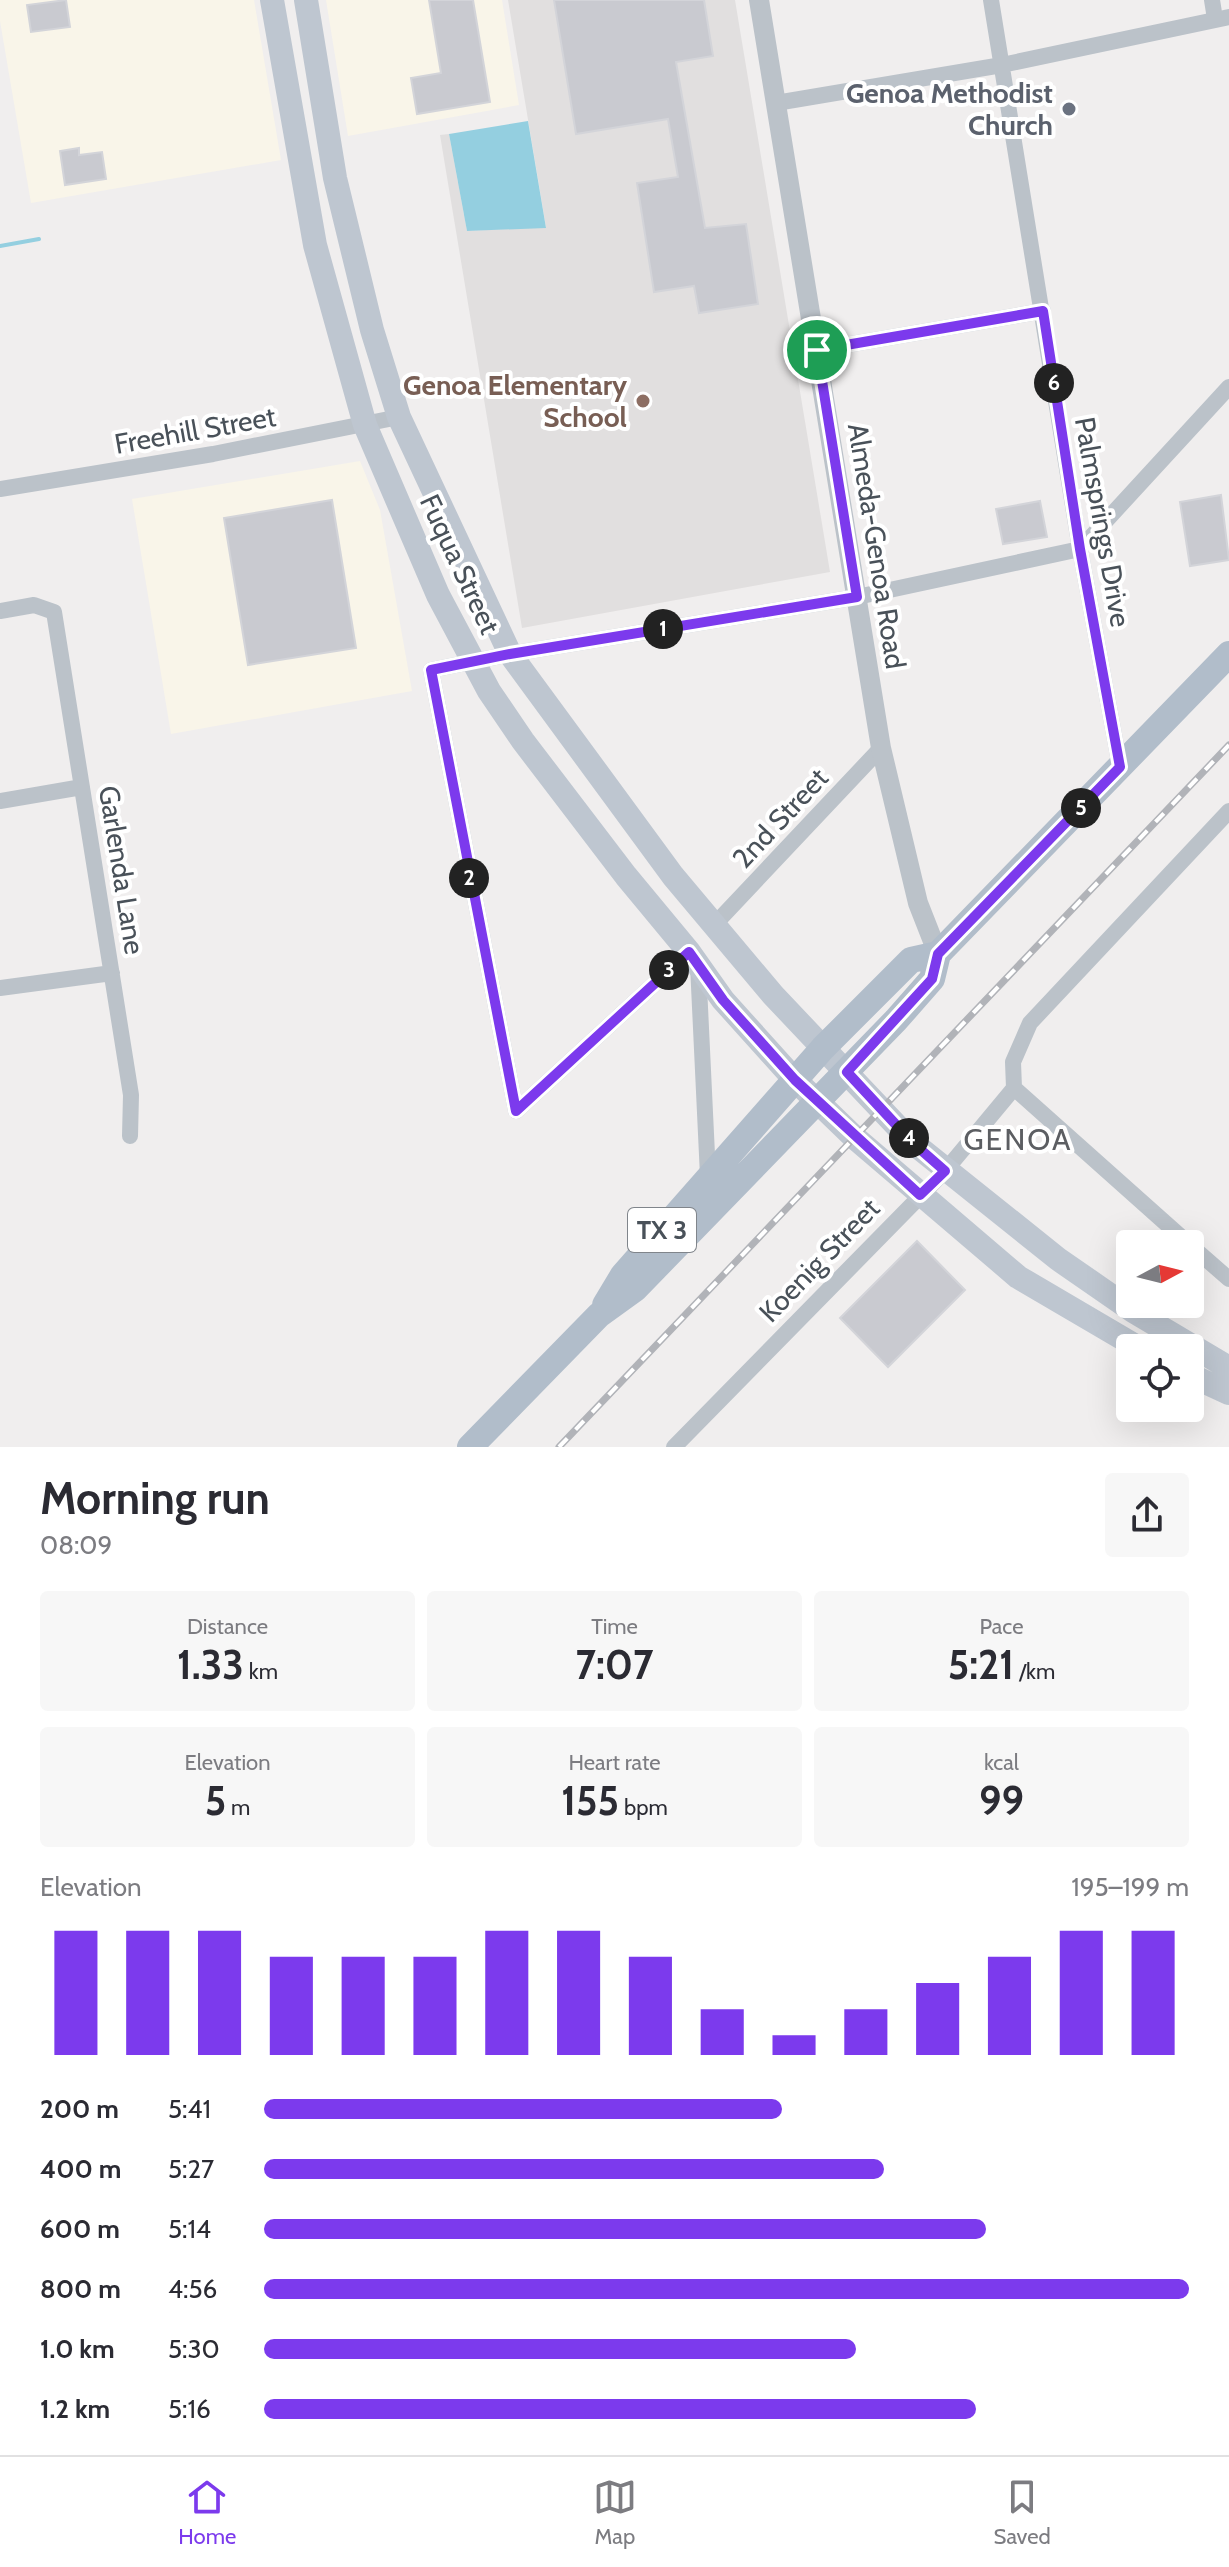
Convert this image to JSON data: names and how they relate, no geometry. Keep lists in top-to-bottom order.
{
  "streets": {
    "main road": ["Fuqua Street", "TX 3"],
    "street": [
      "Freehill Street",
      "Palmsprings Drive",
      "Almeda-Genoa Road",
      "2nd Street",
      "Garlenda Lane",
      "Koenig Street"
    ]
  },
  "crossings": [
    ["Freehill Street", "Fuqua Street"],
    ["Palmsprings Drive", "TX 3"],
    ["Almeda-Genoa Road", "2nd Street"],
    ["Almeda-Genoa Road", "TX 3"],
    ["Fuqua Street", "2nd Street"],
    ["Fuqua Street", "TX 3"],
    ["Fuqua Street", "Koenig Street"]
  ],
  "districts": ["GENOA"],
  "places": ["Genoa Methodist Church", "Genoa Elementary School"],
  "north": "right",
  "page": {
    "pins": [
      "6",
      "1",
      "5",
      "2",
      "3",
      "4"
    ],
    "heading": ["Morning run", "08:09"],
    "stats": [
      ["Distance", "1.33 km"],
      ["Time", "7:07"],
      ["Pace", "5:21 /km"],
      ["Elevation", "5 m"],
      ["Heart rate", "155 bpm"],
      ["kcal", "99"]
    ],
    "chart": ["Elevation", "195–199 m"],
    "list": [
      {
        "name": "200 m",
        "note": "5:41"
      },
      {
        "name": "400 m",
        "note": "5:27"
      },
      {
        "name": "600 m",
        "note": "5:14"
      },
      {
        "name": "800 m",
        "note": "4:56"
      },
      {
        "name": "1.0 km",
        "note": "5:30"
      },
      {
        "name": "1.2 km",
        "note": "5:16"
      }
    ],
    "tabs": ["Home", "Map", "Saved"]
  }
}
